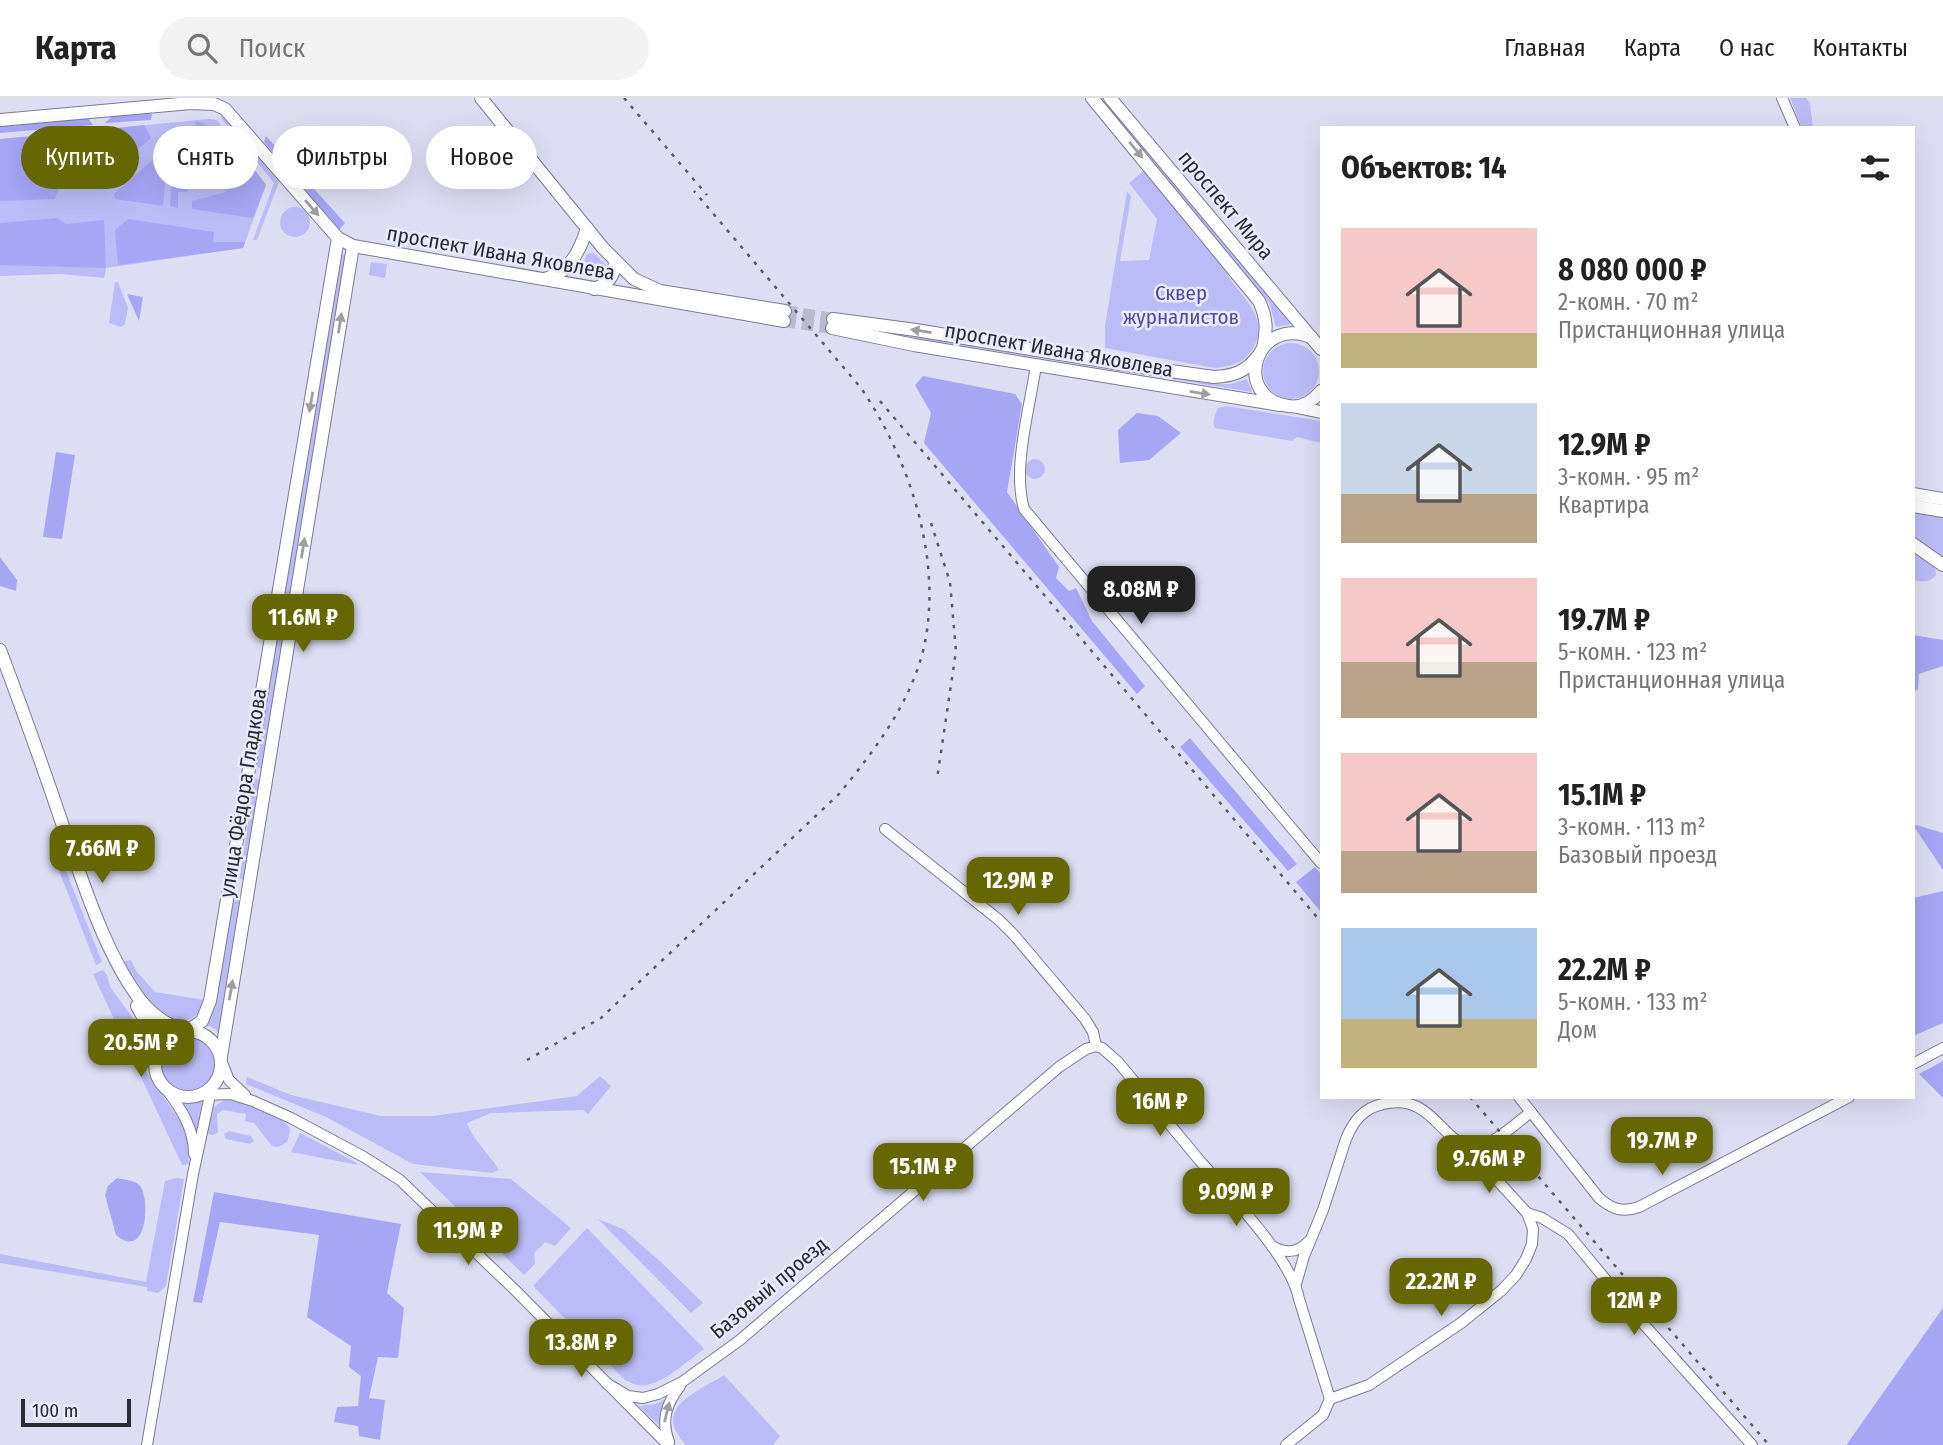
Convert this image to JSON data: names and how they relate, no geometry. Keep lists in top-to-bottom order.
{
  "streets": {
    "main road": ["проспект Мира", "проспект Ивана Яковлева", "улица Фёдора Гладкова"],
    "street": ["Базовый проезд"]
  },
  "crossings": [
    ["проспект Мира", "проспект Ивана Яковлева"],
    ["проспект Ивана Яковлева", "улица Фёдора Гладкова"]
  ],
  "parks": ["Сквер журналистов"],
  "scale_bar": "100 m",
  "page": {
    "header": "Карта",
    "search": "Поиск",
    "nav": [
      "Главная",
      "Карта",
      "О нас",
      "Контакты"
    ],
    "chip": [
      "Купить",
      "Снять",
      "Фильтры",
      "Новое"
    ],
    "heading": "Объектов: 14",
    "list": [
      {
        "name": "8 080 000 ₽",
        "note": "2-комн. · 70 m² · Пристанционная улица"
      },
      {
        "name": "12.9M ₽",
        "note": "3-комн. · 95 m² · Квартира"
      },
      {
        "name": "19.7M ₽",
        "note": "5-комн. · 123 m² · Пристанционная улица"
      },
      {
        "name": "15.1M ₽",
        "note": "3-комн. · 113 m² · Базовый проезд"
      },
      {
        "name": "22.2M ₽",
        "note": "5-комн. · 133 m² · Дом"
      }
    ],
    "price": [
      "8.08M ₽",
      "11.6M ₽",
      "7.66M ₽",
      "12.9M ₽",
      "20.5M ₽",
      "16M ₽",
      "19.7M ₽",
      "9.76M ₽",
      "15.1M ₽",
      "9.09M ₽",
      "11.9M ₽",
      "22.2M ₽",
      "12M ₽",
      "13.8M ₽"
    ],
    "scale": "100 m"
  }
}
